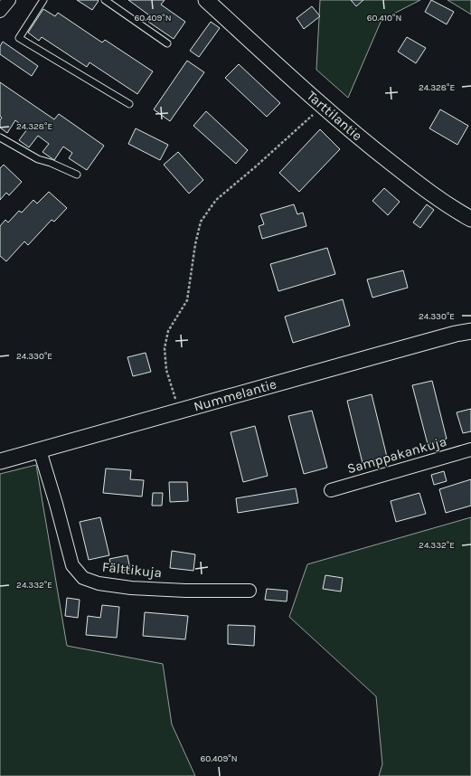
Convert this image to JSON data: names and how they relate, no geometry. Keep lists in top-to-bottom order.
{
  "streets": {
    "street": [
      "Tarttilantie",
      "Nummelantie",
      "Samppakankuja",
      "Fälttikuja"
    ]
  },
  "crossings": [
    ["Nummelantie", "Fälttikuja"]
  ],
  "coordinates": [
    "60.409°N",
    "60.410°N",
    "24.328°E",
    "24.330°E",
    "24.332°E"
  ]
}
